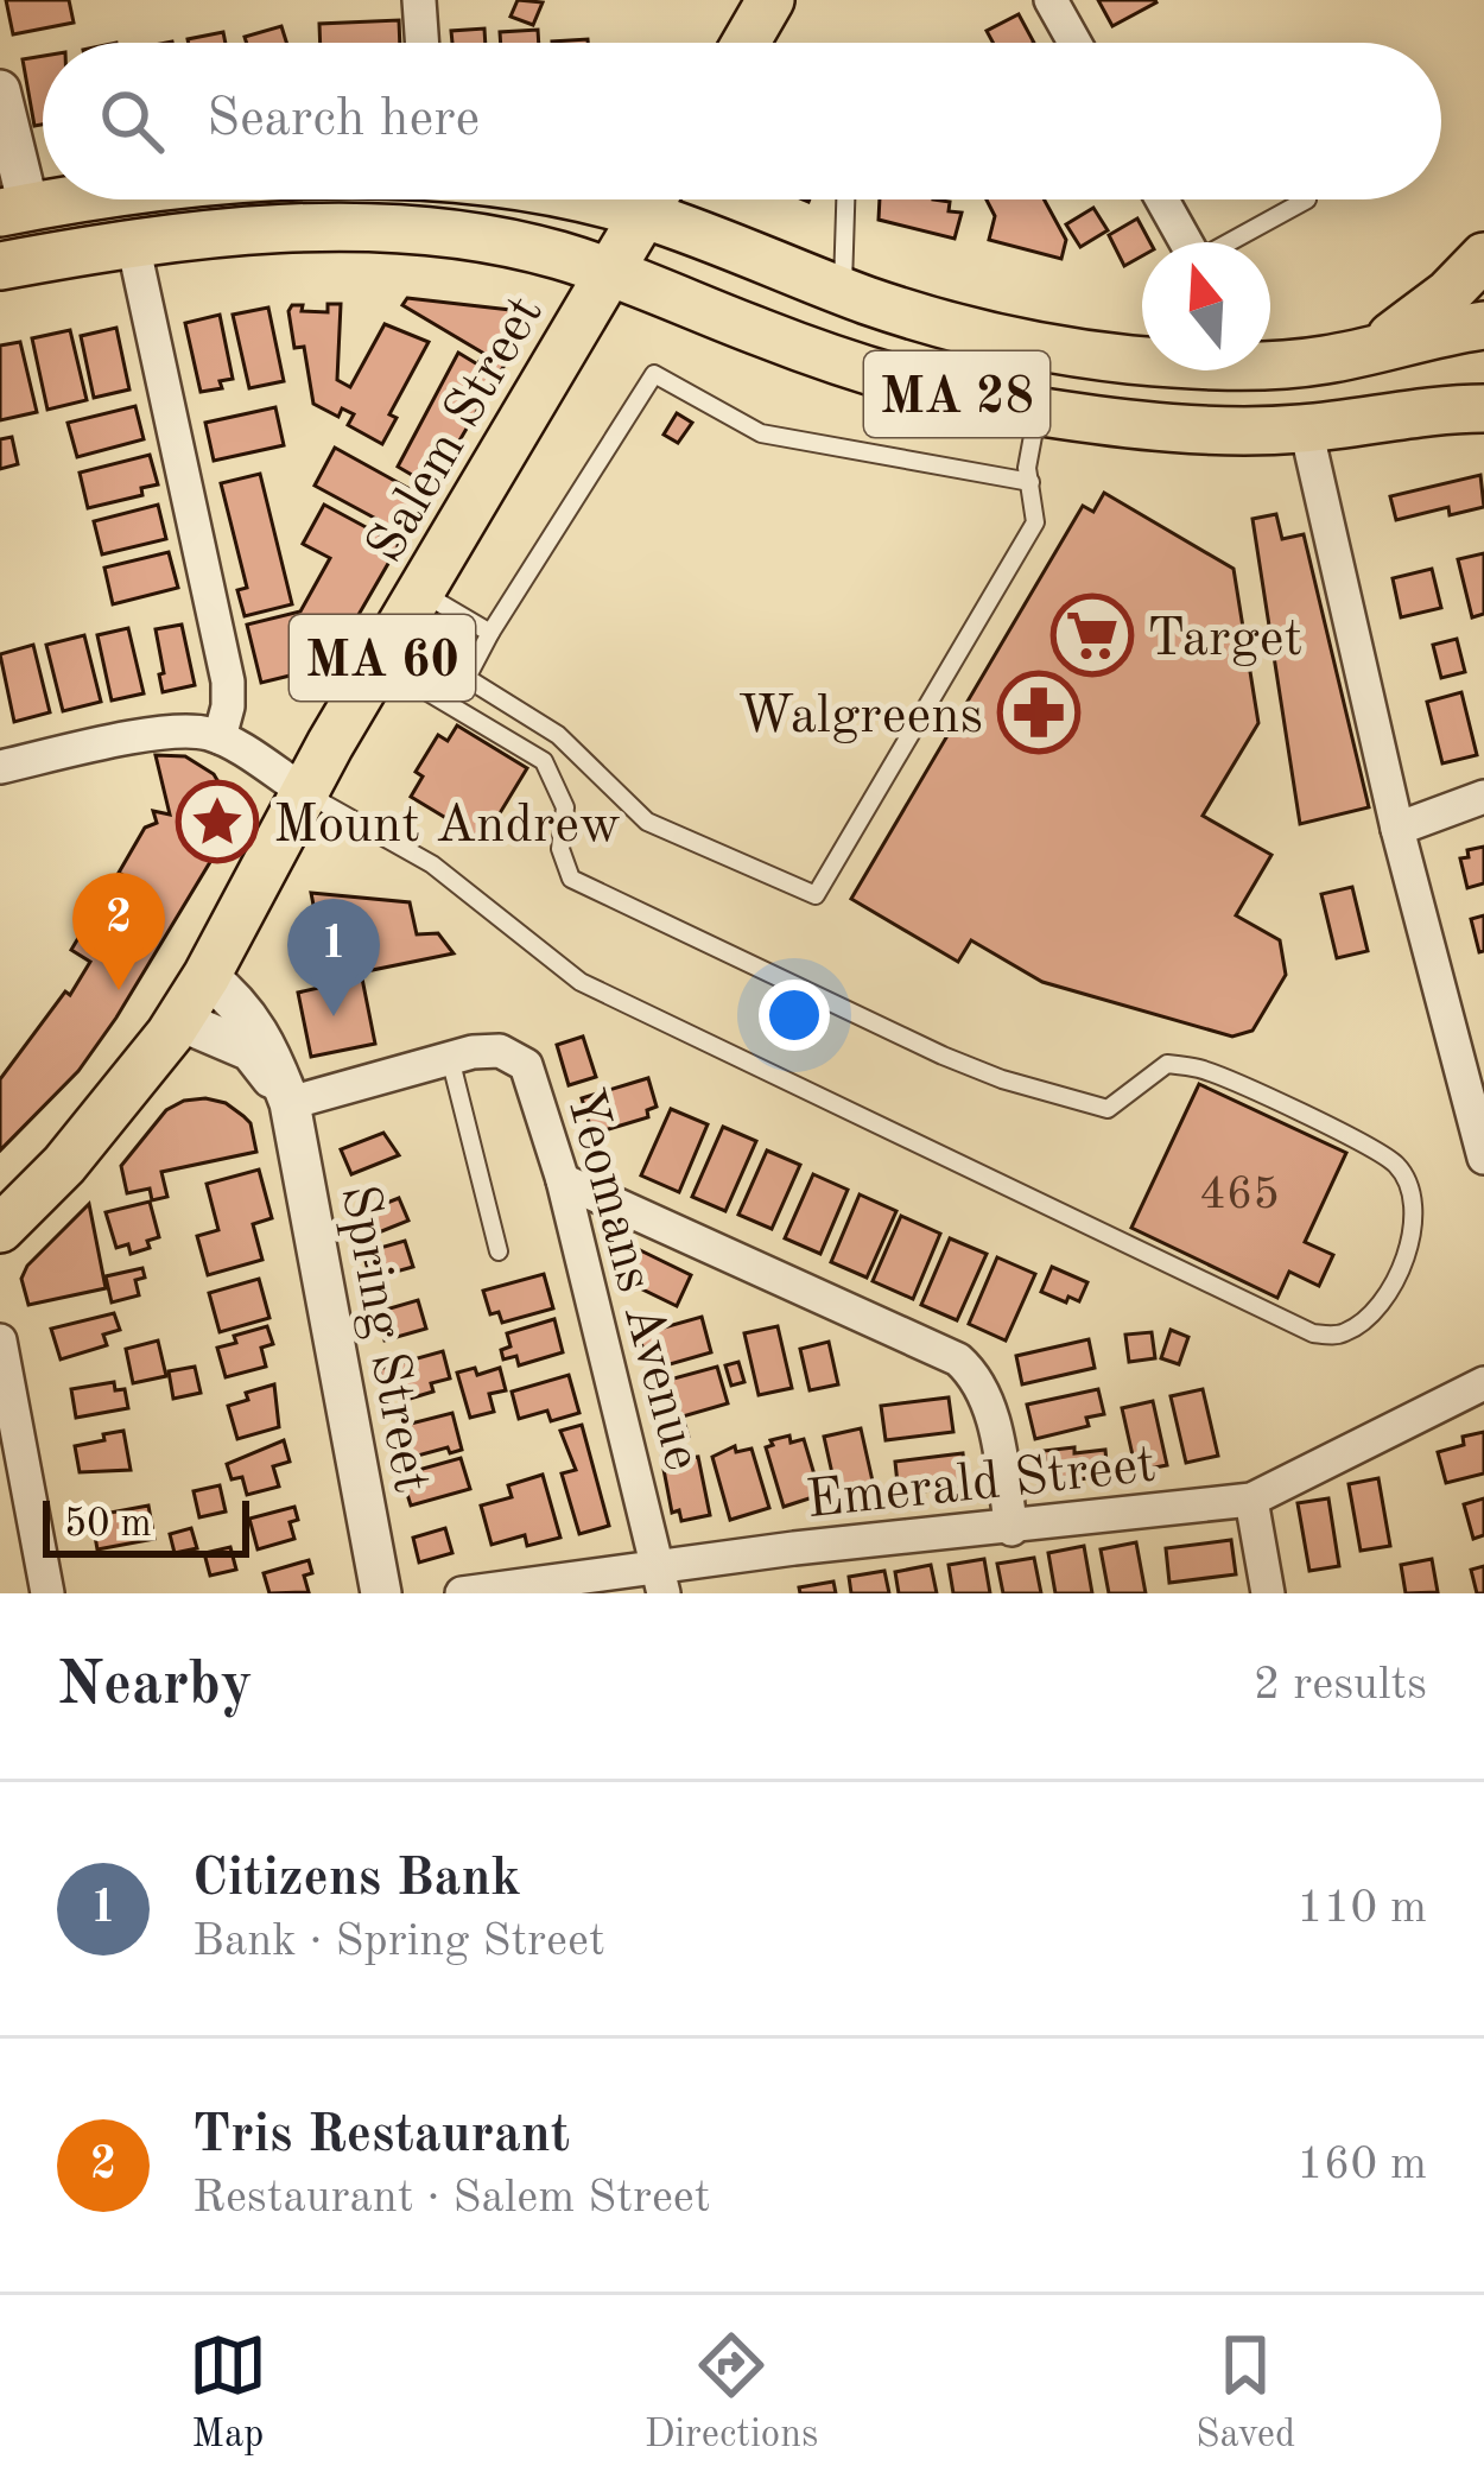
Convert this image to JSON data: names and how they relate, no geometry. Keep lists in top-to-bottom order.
{
  "streets": {
    "main road": ["MA 28", "Salem Street", "MA 60"],
    "street": ["Yeomans Avenue", "Spring Street", "Emerald Street"]
  },
  "crossings": [
    ["MA 28", "Salem Street"],
    ["Salem Street", "Spring Street"],
    ["Yeomans Avenue", "Spring Street"],
    ["Yeomans Avenue", "Emerald Street"]
  ],
  "places": {
    "supermarket": ["Target"],
    "pharmacy": ["Walgreens"],
    "place": ["Mount Andrew"]
  },
  "house_numbers": ["465"],
  "scale_bar": "50 m",
  "north": "top",
  "page": {
    "search": "Search here",
    "pins": ["2", "1"],
    "scale": "50 m",
    "heading": ["Nearby", "2 results"],
    "list": [
      {
        "mark": "1",
        "name": "Citizens Bank",
        "note": "Bank · Spring Street",
        "value": "110 m"
      },
      {
        "mark": "2",
        "name": "Tris Restaurant",
        "note": "Restaurant · Salem Street",
        "value": "160 m"
      }
    ],
    "nav": ["Map", "Directions", "Saved"]
  }
}
